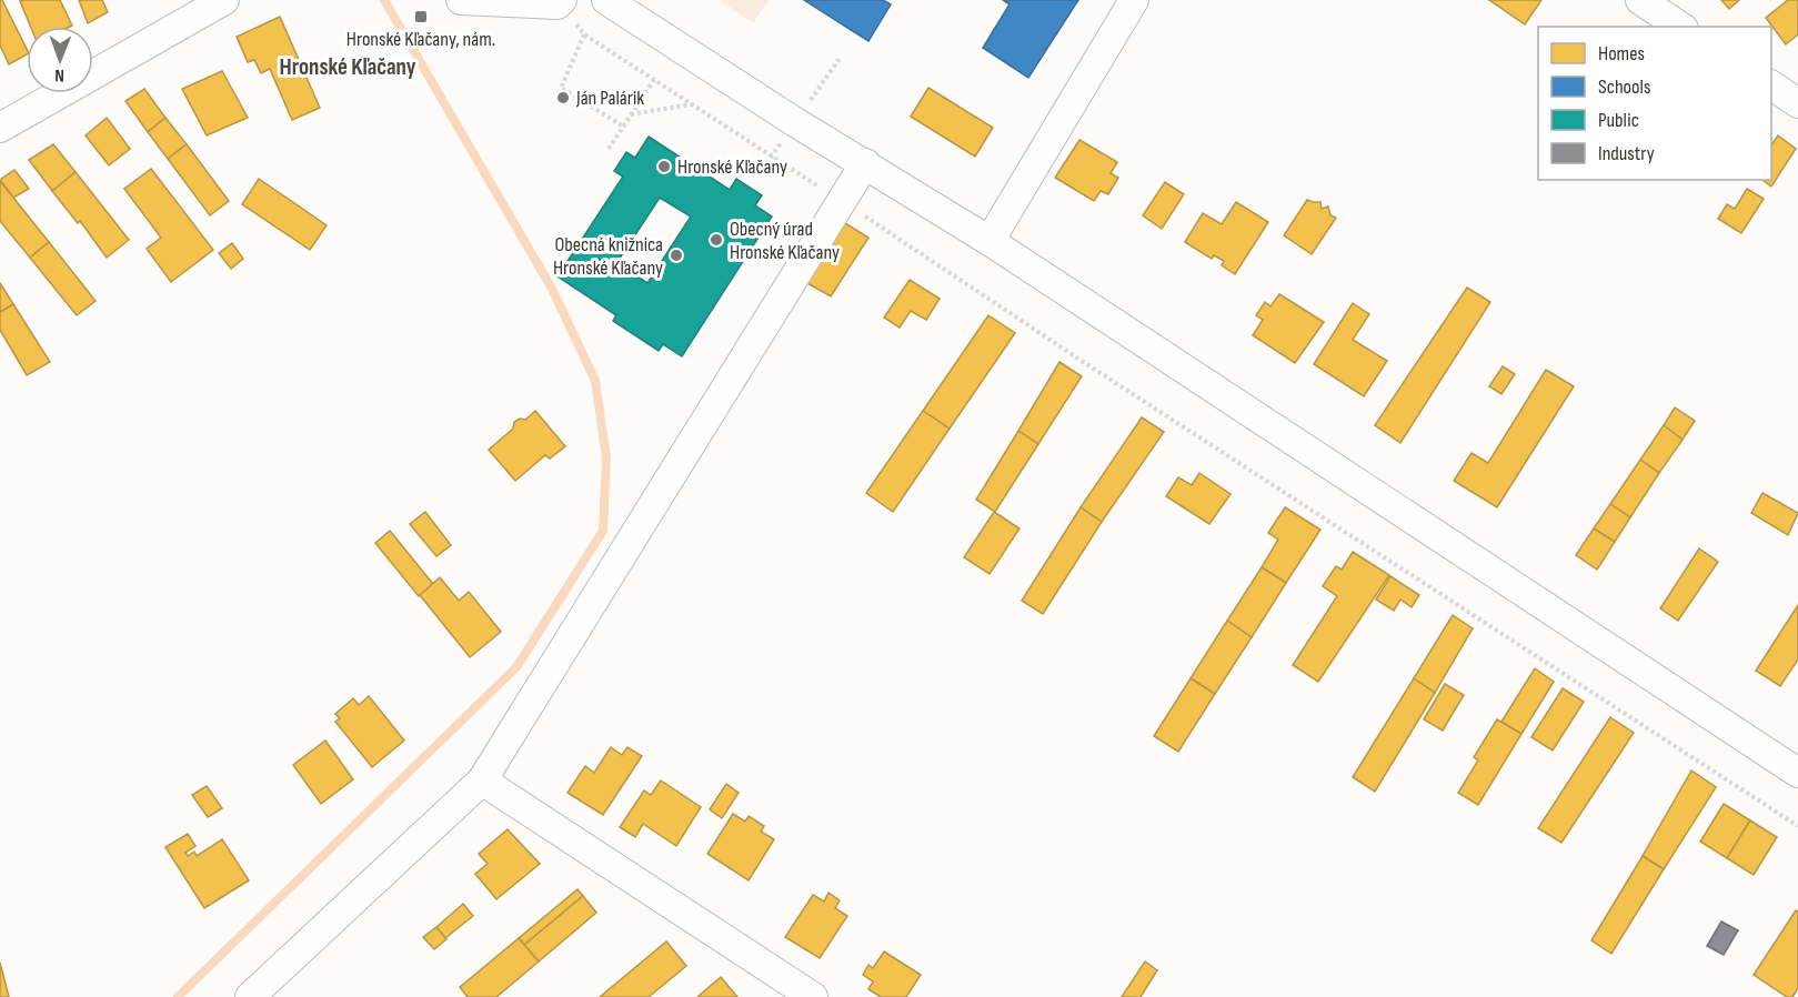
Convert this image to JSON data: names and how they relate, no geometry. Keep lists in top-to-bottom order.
{
  "districts": ["Hronské Kľačany"],
  "places": {
    "transit": ["Hronské Kľačany, nám."],
    "other": [
      "Ján Palárik",
      "Hronské Kľačany",
      "Obecný úrad Hronské Kľačany",
      "Obecná knižnica Hronské Kľačany"
    ]
  },
  "legend": [
    "Homes",
    "Schools",
    "Public",
    "Industry"
  ],
  "north": "bottom"
}
